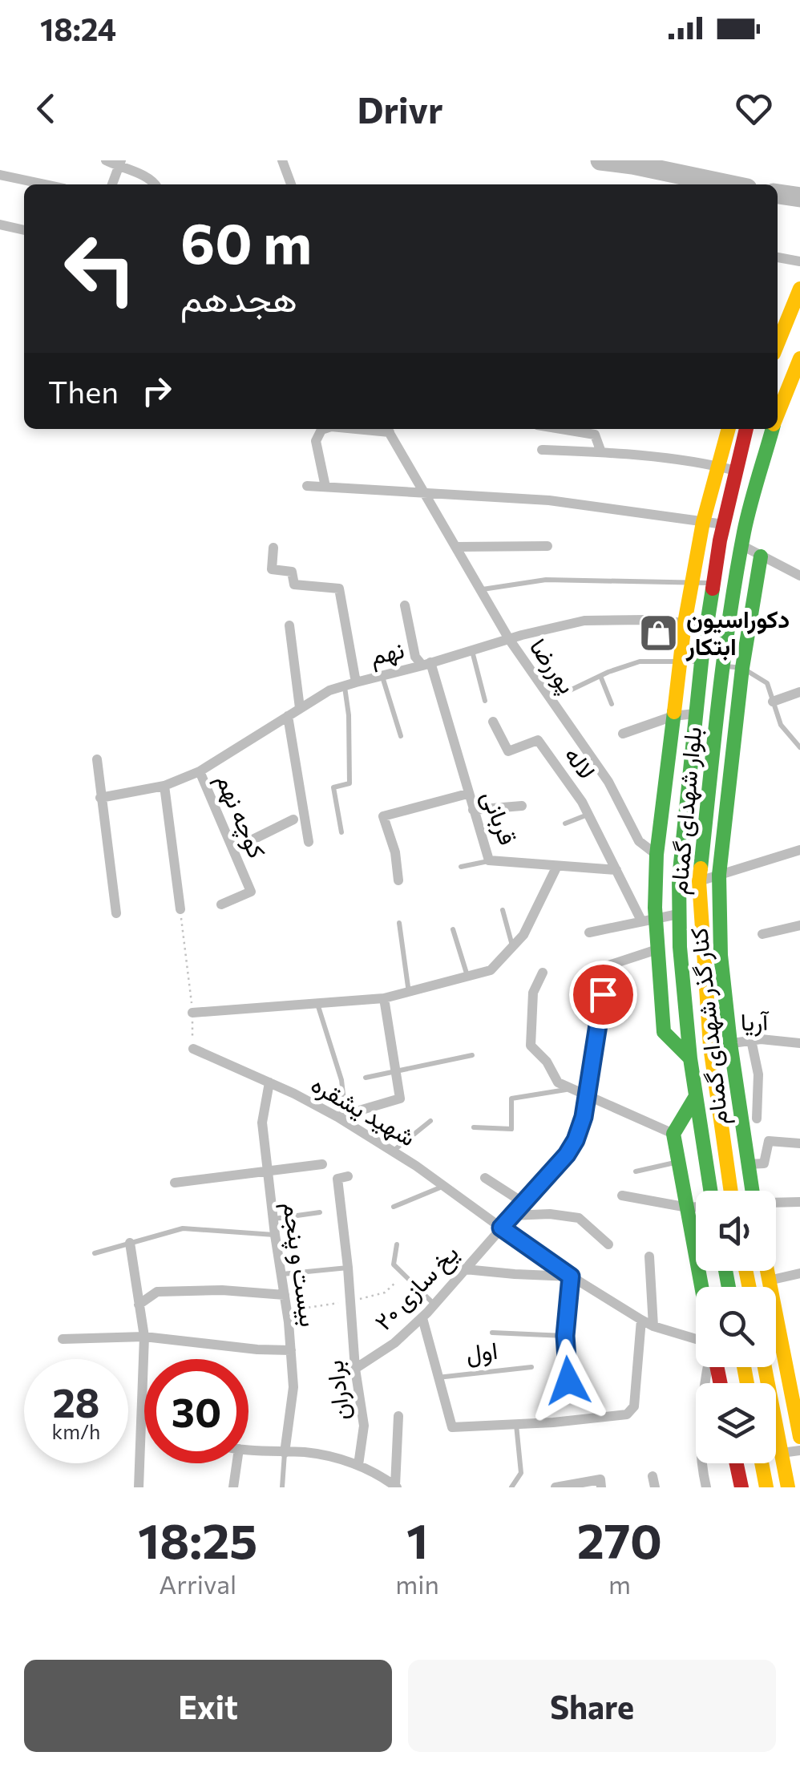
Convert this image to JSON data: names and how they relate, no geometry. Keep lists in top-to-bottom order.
{
  "streets": {
    "main road": ["بلوار شهدای گمنام", "کنار گذر شهدای گمنام"],
    "street": [
      "نهم",
      "پوررضا",
      "لاله",
      "کوچه نهم",
      "قربانی",
      "آریا",
      "شهید یشقره",
      "بیست و پنجم",
      "یخ سازی ۲۰",
      "برادران"
    ],
    "lane": ["اول"]
  },
  "crossings": [
    ["نهم", "پوررضا"],
    ["نهم", "بلوار شهدای گمنام"],
    ["نهم", "کوچه نهم"],
    ["نهم", "قربانی"],
    ["نهم", "کنار گذر شهدای گمنام"],
    ["پوررضا", "کنار گذر شهدای گمنام"],
    ["لاله", "قربانی"],
    ["بلوار شهدای گمنام", "آریا"],
    ["بلوار شهدای گمنام", "کنار گذر شهدای گمنام"],
    ["آریا", "کنار گذر شهدای گمنام"],
    ["کنار گذر شهدای گمنام", "یخ سازی ۲۰"],
    ["شهید یشقره", "بیست و پنجم"],
    ["شهید یشقره", "یخ سازی ۲۰"],
    ["یخ سازی ۲۰", "برادران"]
  ],
  "places": {
    "shop": ["دکوراسیون ابتکار"]
  },
  "page": {
    "status": "18:24",
    "header": "Drivr",
    "turn": ["60 m", "هجدهم"],
    "then": "Then",
    "speed": "28 km/h",
    "limit": "30",
    "eta": [
      "18:25",
      "Arrival",
      "1",
      "min",
      "270",
      "m"
    ],
    "buttons": ["Exit", "Share"]
  }
}
